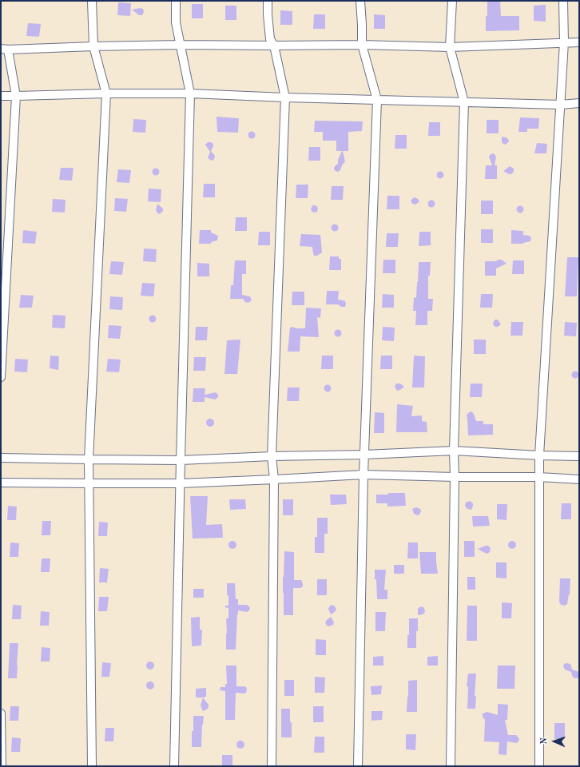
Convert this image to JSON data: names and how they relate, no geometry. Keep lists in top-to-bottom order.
{
  "north": "left"
}
